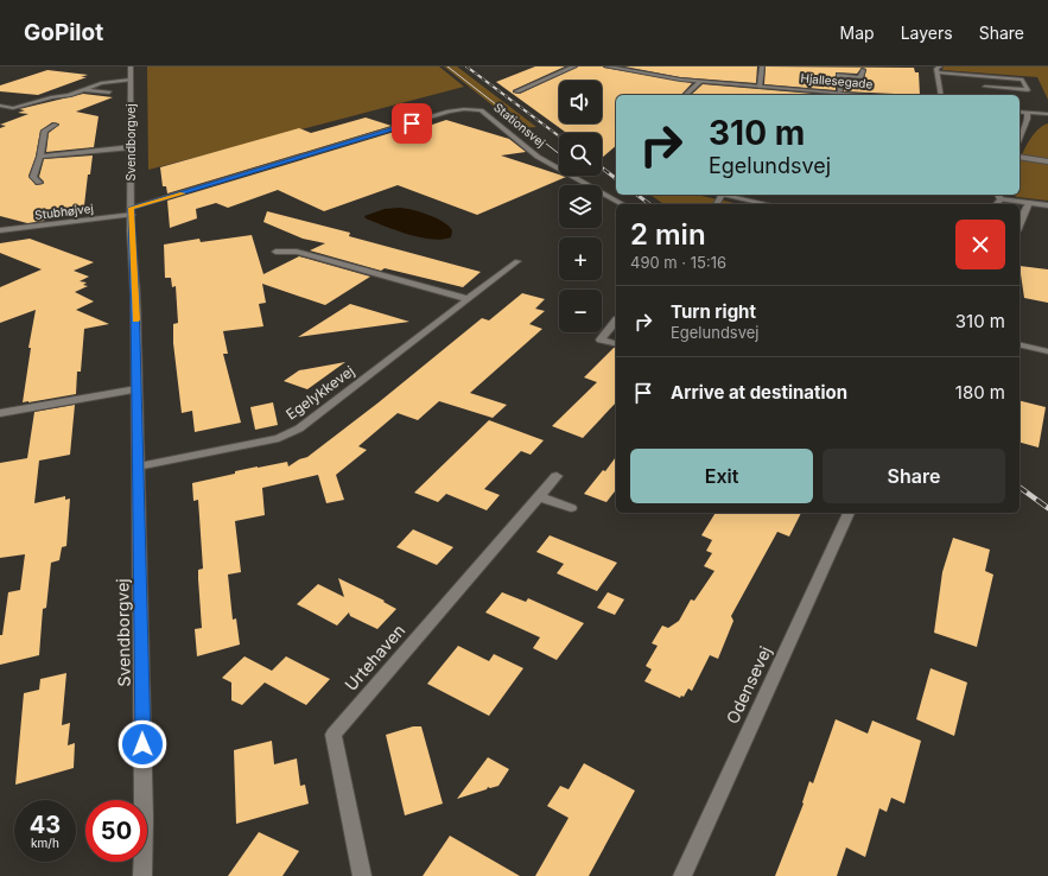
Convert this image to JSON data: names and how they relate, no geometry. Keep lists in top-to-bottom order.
{
  "streets": {
    "street": [
      "Hjallesegade",
      "Stationsvej",
      "Svendborgvej",
      "Stubhøjvej",
      "Egelykkevej",
      "Urtehaven",
      "Odensevej"
    ]
  },
  "crossings": [
    ["Stationsvej", "Stubhøjvej"],
    ["Svendborgvej", "Stubhøjvej"],
    ["Svendborgvej", "Egelykkevej"]
  ],
  "page": {
    "header": "GoPilot",
    "nav": ["Map", "Layers", "Share"],
    "map_buttons": ["+", "−"],
    "turn": ["310 m", "Egelundsvej"],
    "heading": ["2 min", "490 m · 15:16"],
    "list": [
      {
        "name": "Turn right",
        "note": "Egelundsvej",
        "value": "310 m"
      },
      {
        "name": "Arrive at destination",
        "value": "180 m"
      }
    ],
    "buttons": ["Exit", "Share"],
    "speed": "43 km/h",
    "limit": "50"
  }
}
